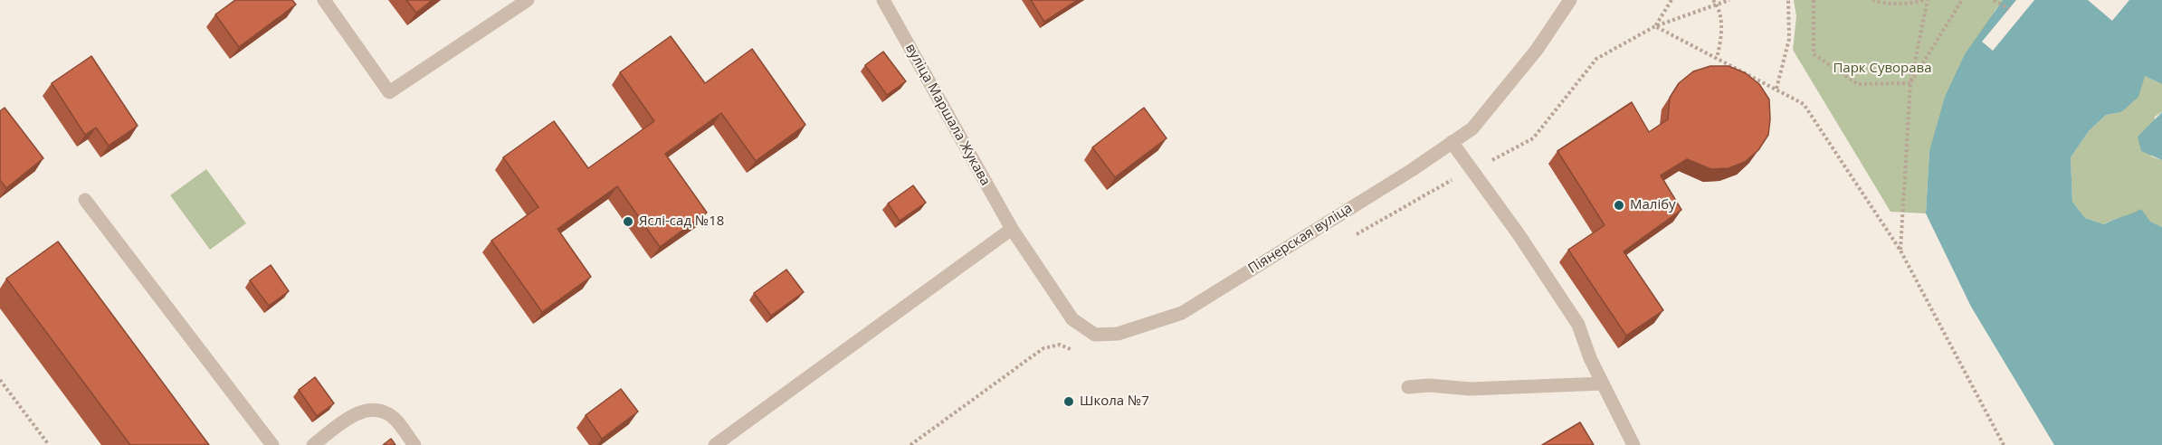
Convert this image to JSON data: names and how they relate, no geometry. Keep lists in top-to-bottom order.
{
  "streets": {
    "street": ["вуліца Маршала Жукава", "Піянерская вуліца"]
  },
  "crossings": [
    ["вуліца Маршала Жукава", "Піянерская вуліца"]
  ],
  "parks": ["Парк Суворава"],
  "places": ["Малібу", "Яслі-сад №18", "Школа №7"]
}
